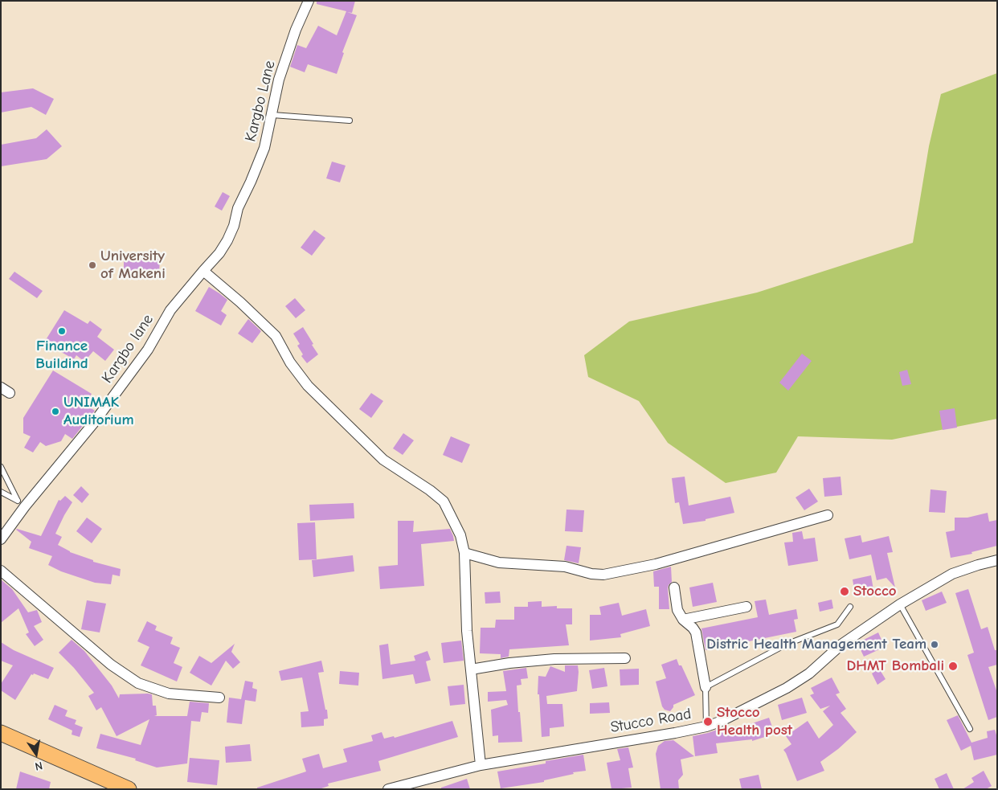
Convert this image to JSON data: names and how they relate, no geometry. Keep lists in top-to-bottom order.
{
  "streets": {
    "street": ["Kargbo Lane", "Kargbo lane", "Stucco Road"]
  },
  "crossings": [
    ["Kargbo Lane", "Kargbo lane"]
  ],
  "places": [
    "University of Makeni",
    "Finance Buildind",
    "UNIMAK Auditorium",
    "Stocco",
    "Distric Health Management Team",
    "DHMT Bombali",
    "Stocco Health post"
  ],
  "north": "bottom"
}
